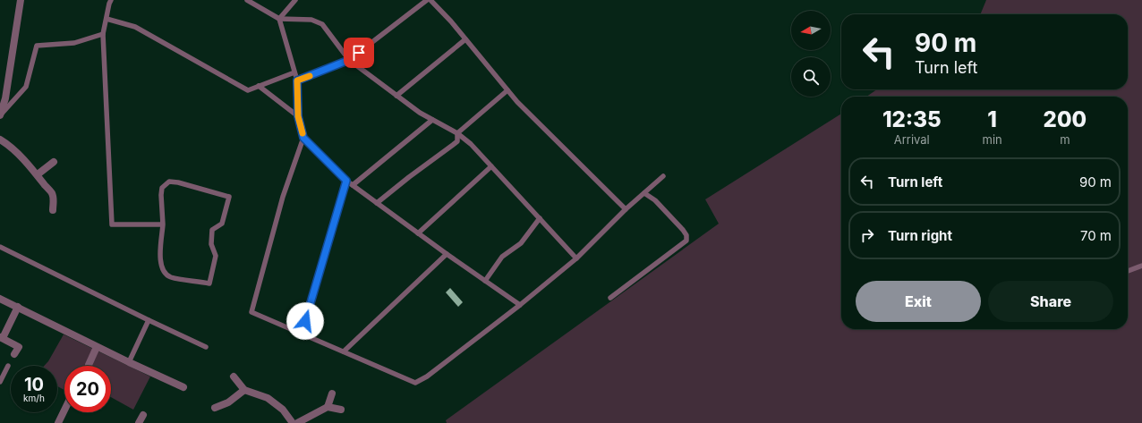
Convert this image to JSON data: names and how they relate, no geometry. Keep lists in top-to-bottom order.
{
  "north": "left",
  "page": {
    "turn": ["90 m", "Turn left"],
    "eta": [
      "12:35",
      "Arrival",
      "1",
      "min",
      "200",
      "m"
    ],
    "list": [
      {
        "name": "Turn left",
        "value": "90 m"
      },
      {
        "name": "Turn right",
        "value": "70 m"
      }
    ],
    "buttons": ["Exit", "Share"],
    "speed": "10 km/h",
    "limit": "20"
  }
}
